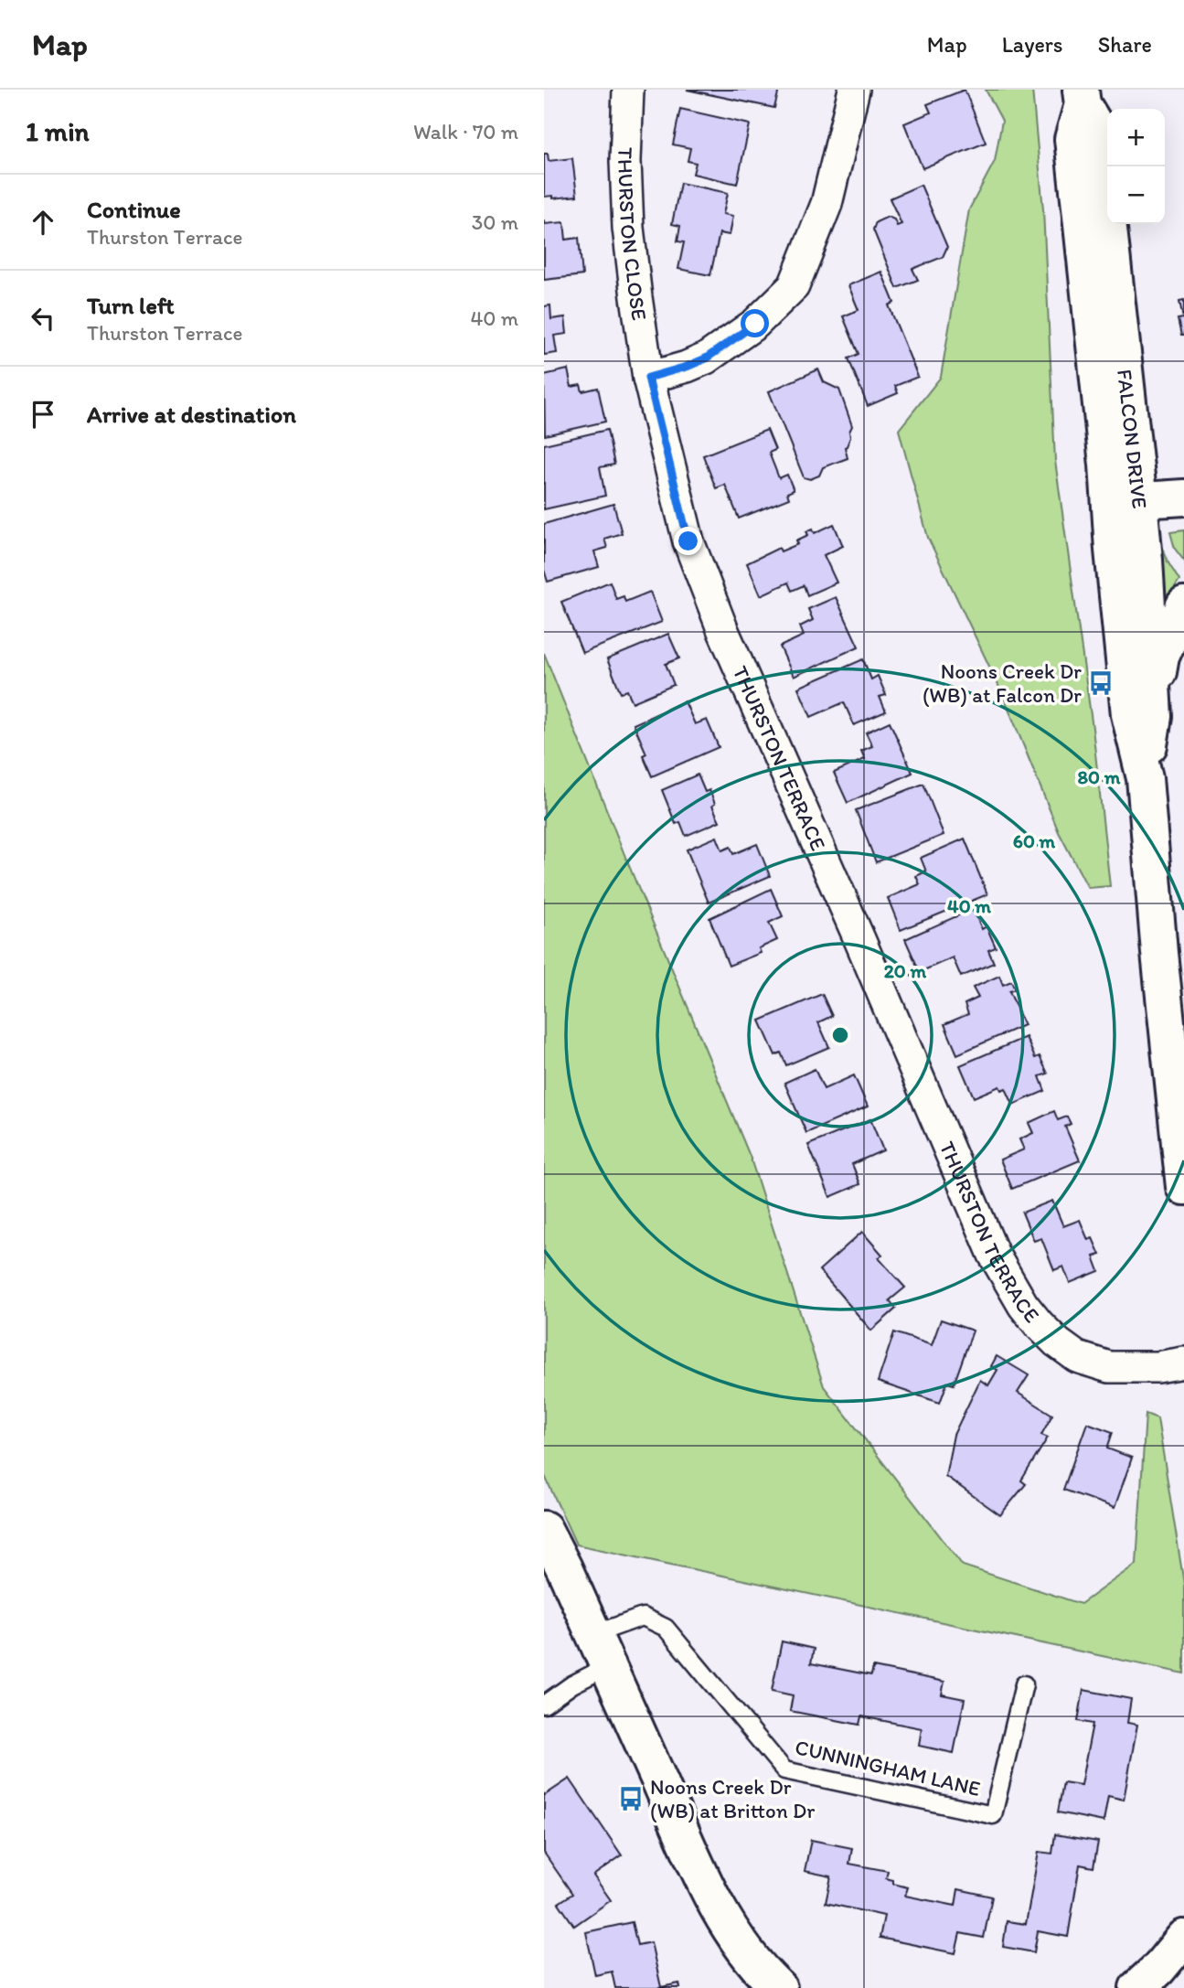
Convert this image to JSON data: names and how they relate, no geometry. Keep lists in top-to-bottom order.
{
  "streets": {
    "street": ["THURSTON CLOSE", "FALCON DRIVE", "THURSTON TERRACE"],
    "lane": ["CUNNINGHAM LANE"]
  },
  "crossings": [
    ["THURSTON CLOSE", "THURSTON TERRACE"]
  ],
  "places": {
    "bus stop": ["Noons Creek Dr (WB) at Falcon Dr", "Noons Creek Dr (WB) at Britton Dr"]
  },
  "page": {
    "header": "Map",
    "nav": ["Map", "Layers", "Share"],
    "heading": ["1 min", "Walk · 70 m"],
    "map_buttons": ["+", "−"],
    "list": [
      ["Continue", "Thurston Terrace", "30 m"],
      ["Turn left", "Thurston Terrace", "40 m"],
      "Arrive at destination"
    ]
  },
  "rings": [
    "80 m",
    "60 m",
    "40 m",
    "20 m"
  ]
}
